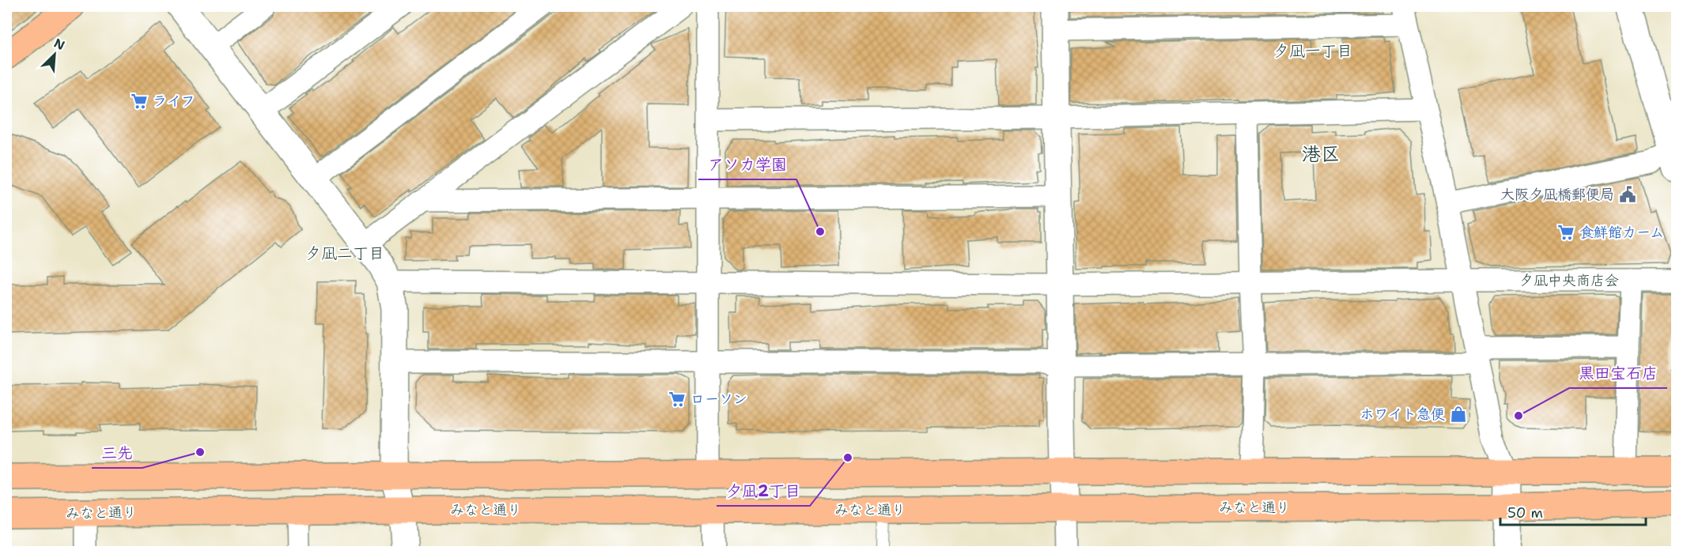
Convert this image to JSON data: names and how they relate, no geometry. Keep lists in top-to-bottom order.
{
  "streets": {
    "main road": ["みなと通り"],
    "street": ["夕凪中央商店会"]
  },
  "districts": ["夕凪一丁目", "港区", "夕凪二丁目"],
  "places": {
    "supermarket": ["ライフ", "食鮮館カーム", "ローソン"],
    "public building": ["大阪夕凪橋郵便局"],
    "other": [
      "アソカ学園",
      "黒田宝石店",
      "三先",
      "夕凪2丁目"
    ],
    "shop": ["ホワイト急便"]
  },
  "scale_bar": "50 m",
  "north": "top right"
}
